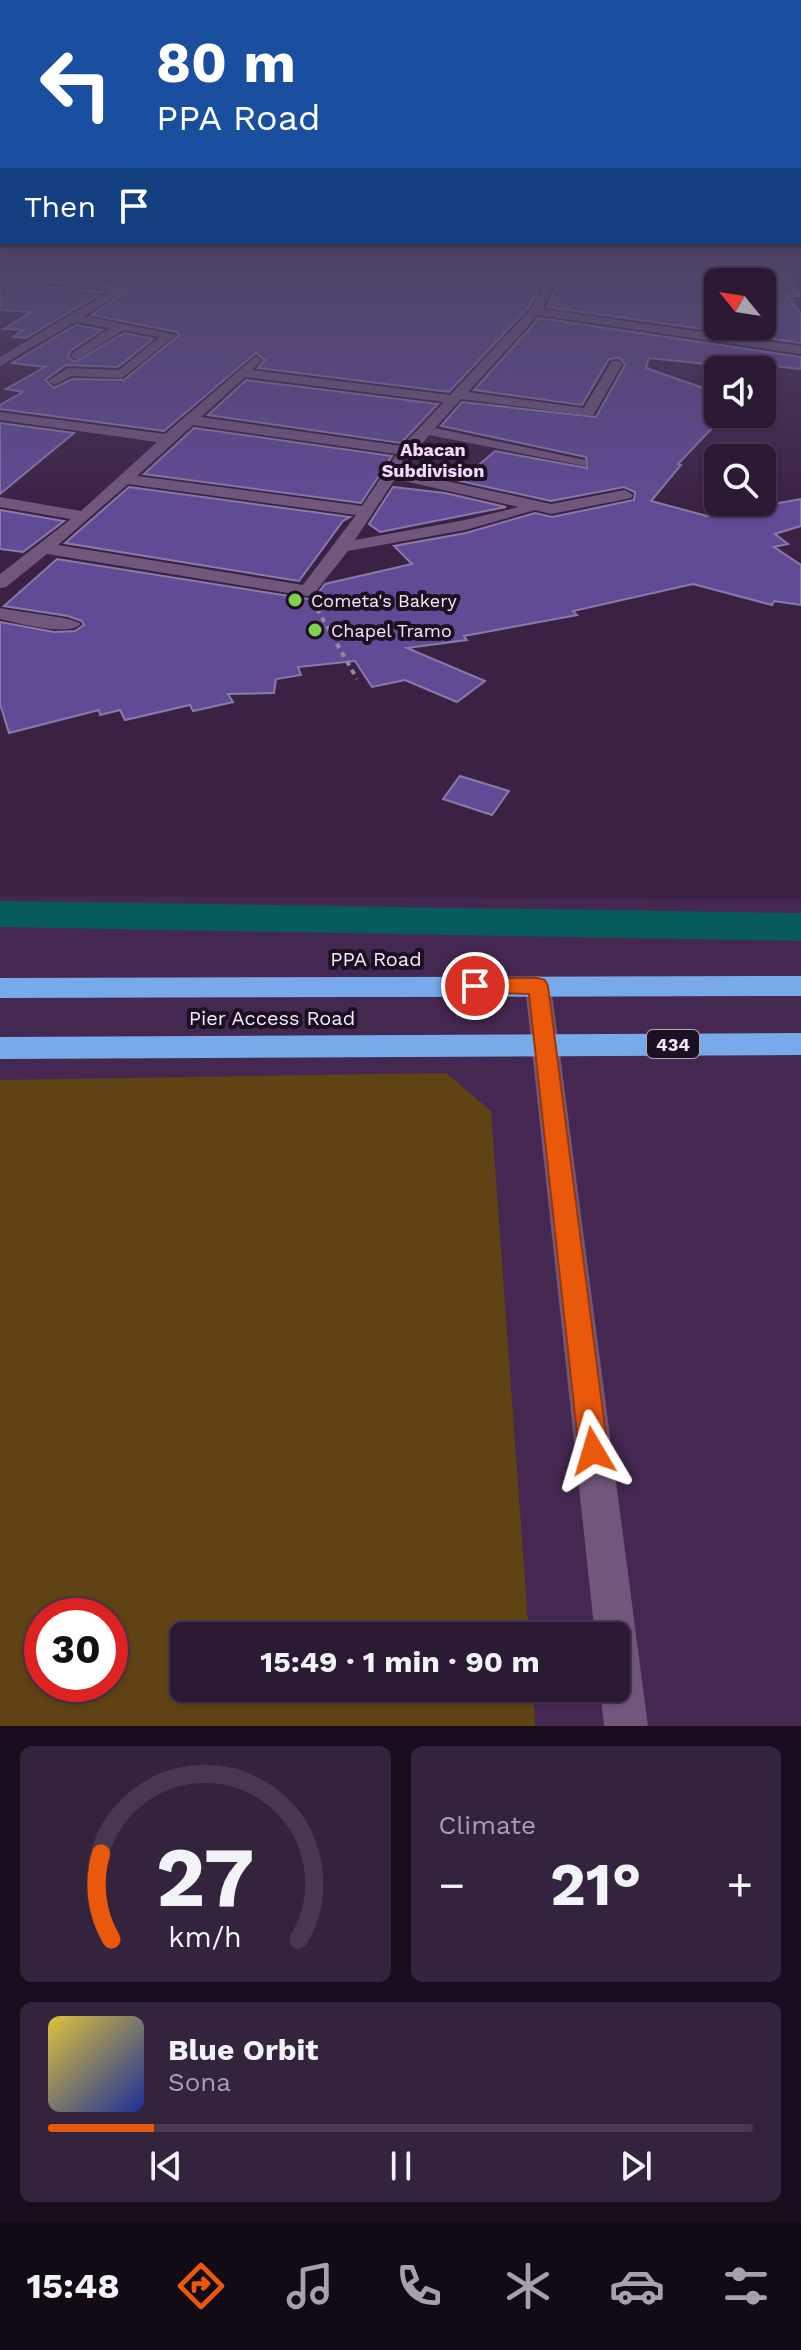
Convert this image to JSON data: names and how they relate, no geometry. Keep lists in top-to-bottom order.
{
  "streets": {
    "highway": ["PPA Road", "Pier Access Road", "434"]
  },
  "crossings": [
    ["Pier Access Road", "434"]
  ],
  "districts": ["Abacan Subdivision"],
  "places": ["Cometa's Bakery", "Chapel Tramo"],
  "north": "top left",
  "page": {
    "turn": ["80 m", "PPA Road"],
    "then": "Then",
    "limit": "30",
    "trip": "15:49 · 1 min · 90 m",
    "tile": "Climate",
    "heat": ["−", "21°", "+"],
    "song": ["Blue Orbit", "Sona"],
    "tabs": "15:48",
    "gauge": ["27", "km/h"]
  }
}
